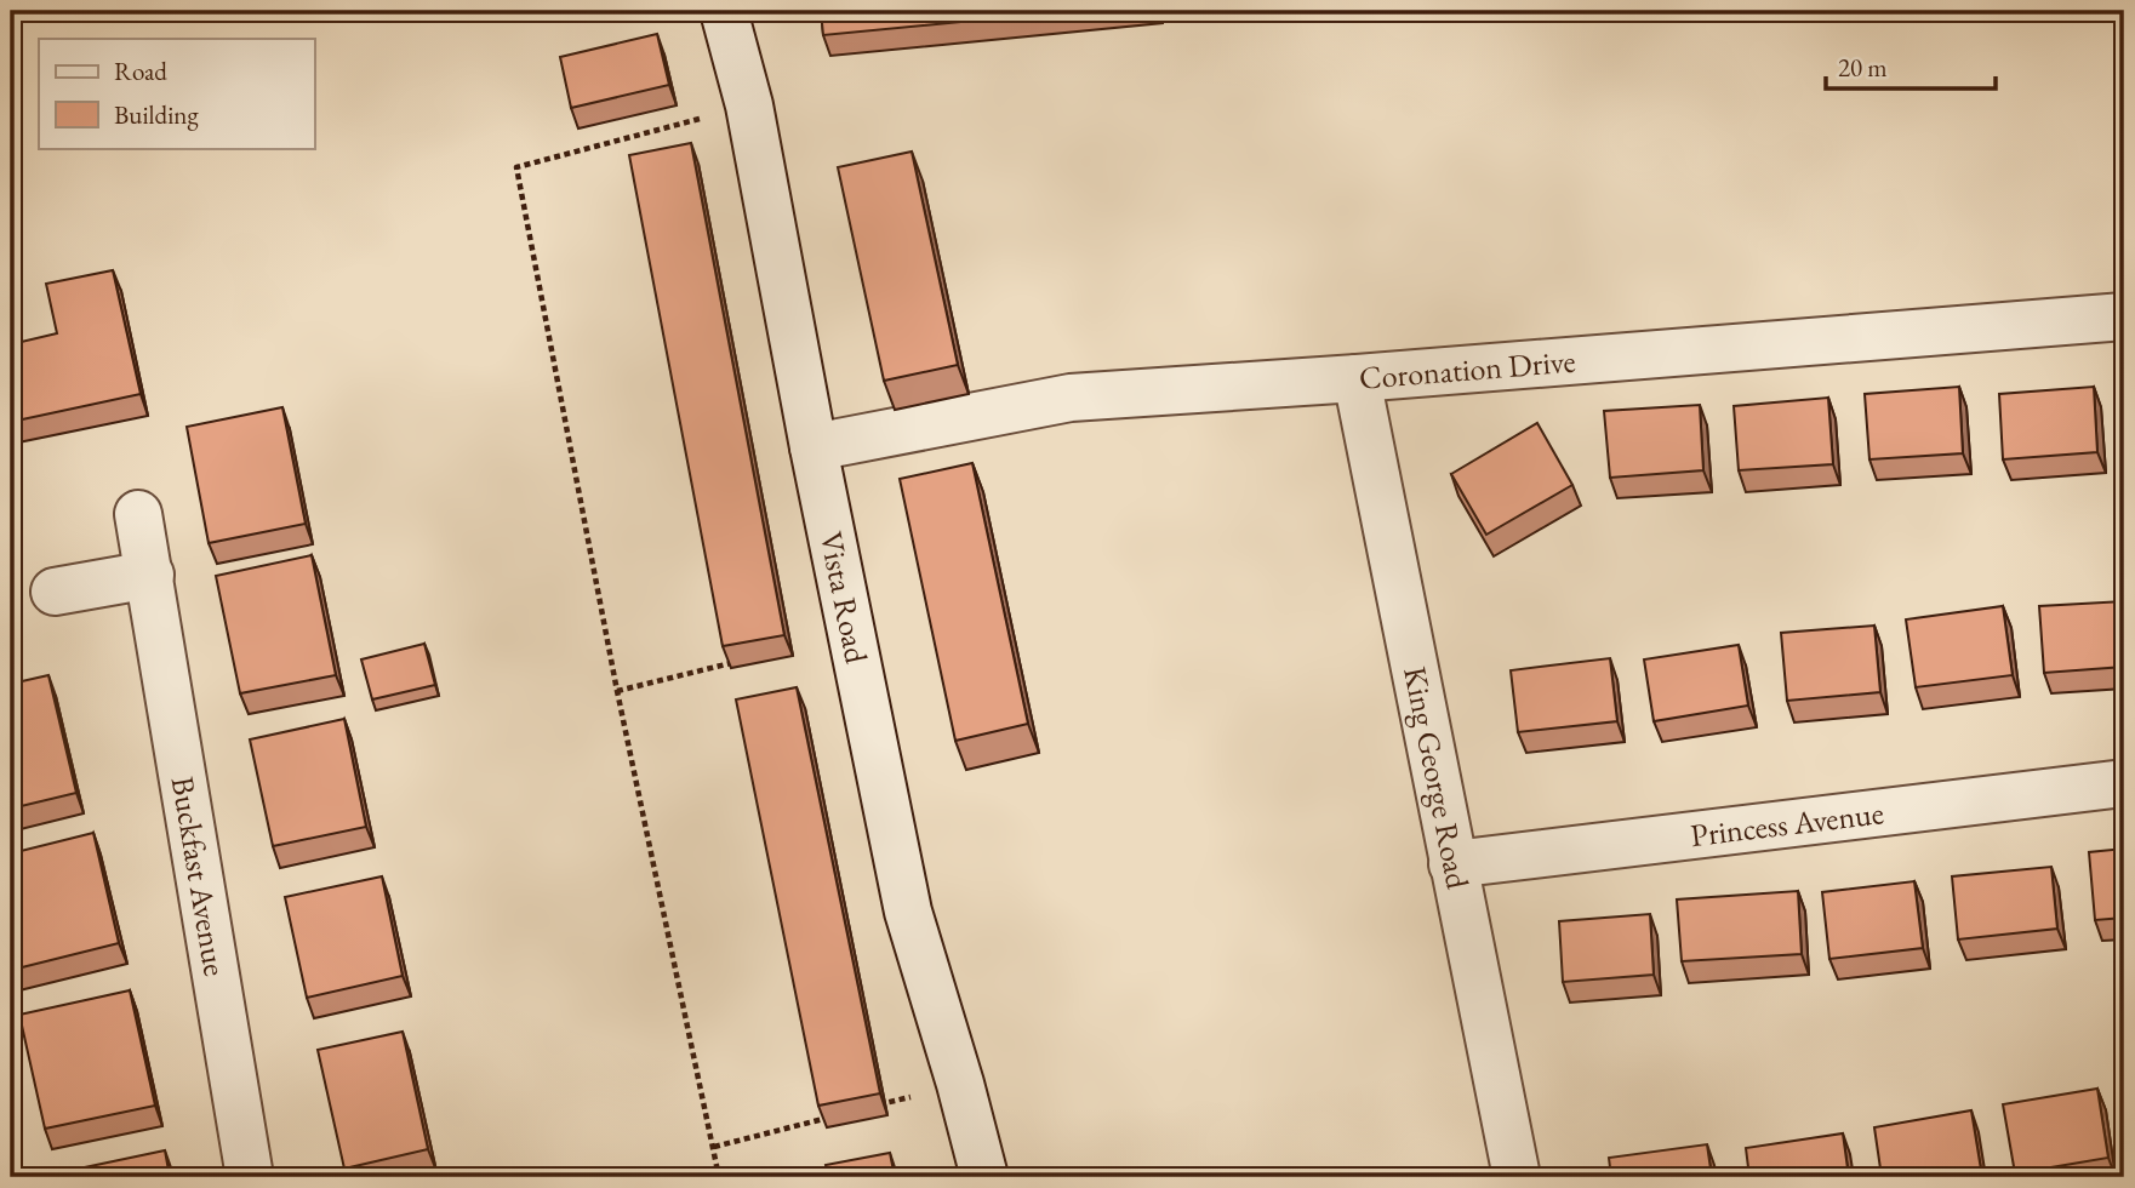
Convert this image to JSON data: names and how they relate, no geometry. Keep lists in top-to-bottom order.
{
  "streets": {
    "street": [
      "Coronation Drive",
      "Vista Road",
      "King George Road",
      "Princess Avenue",
      "Buckfast Avenue"
    ]
  },
  "crossings": [
    ["Coronation Drive", "Vista Road"],
    ["Coronation Drive", "King George Road"],
    ["King George Road", "Princess Avenue"]
  ],
  "legend": ["Road", "Building"],
  "scale_bar": "20 m"
}
